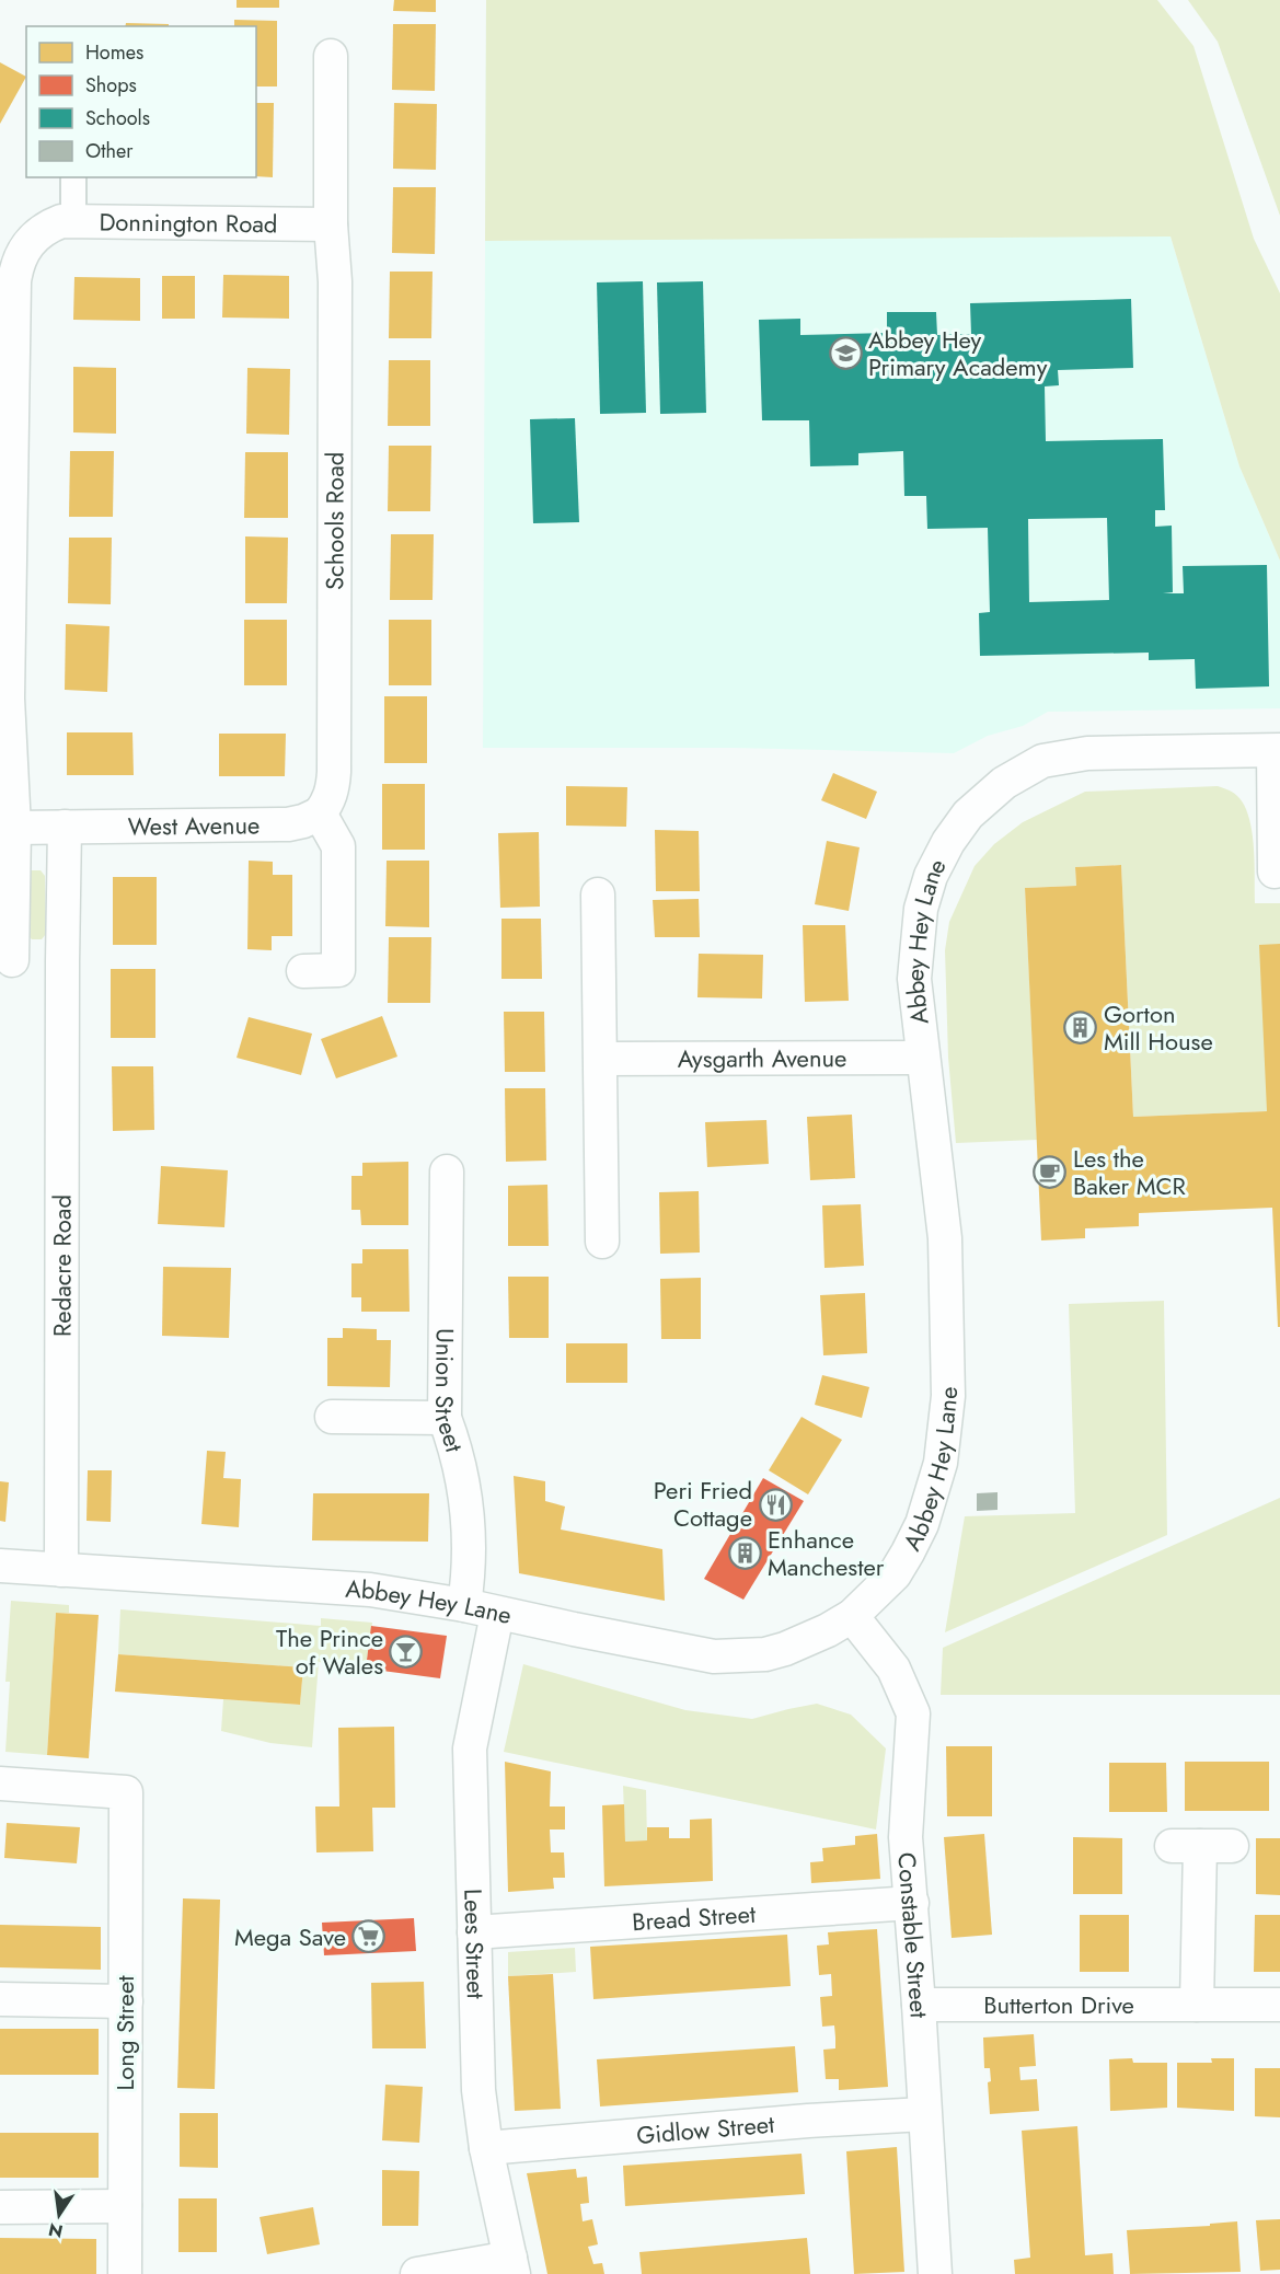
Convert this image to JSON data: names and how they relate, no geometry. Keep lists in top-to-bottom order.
{
  "streets": {
    "street": [
      "Donnington Road",
      "Schools Road",
      "West Avenue",
      "Abbey Hey Lane",
      "Aysgarth Avenue",
      "Redacre Road",
      "Union Street",
      "Bread Street",
      "Constable Street",
      "Lees Street",
      "Butterton Drive",
      "Long Street",
      "Gidlow Street"
    ]
  },
  "crossings": [
    ["Donnington Road", "Schools Road"],
    ["Schools Road", "West Avenue"],
    ["West Avenue", "Redacre Road"],
    ["Abbey Hey Lane", "Aysgarth Avenue"],
    ["Abbey Hey Lane", "Redacre Road"],
    ["Abbey Hey Lane", "Union Street"],
    ["Abbey Hey Lane", "Constable Street"],
    ["Abbey Hey Lane", "Lees Street"],
    ["Bread Street", "Constable Street"],
    ["Bread Street", "Lees Street"],
    ["Constable Street", "Butterton Drive"],
    ["Constable Street", "Gidlow Street"],
    ["Lees Street", "Gidlow Street"]
  ],
  "places": {
    "school or university": ["Abbey Hey Primary Academy"],
    "building": ["Gorton Mill House", "Enhance Manchester"],
    "cafe": ["Les the Baker MCR"],
    "restaurant": ["Peri Fried Cottage"],
    "bar": ["The Prince of Wales"],
    "supermarket": ["Mega Save"]
  },
  "legend": [
    "Homes",
    "Shops",
    "Schools",
    "Other"
  ],
  "north": "bottom"
}
